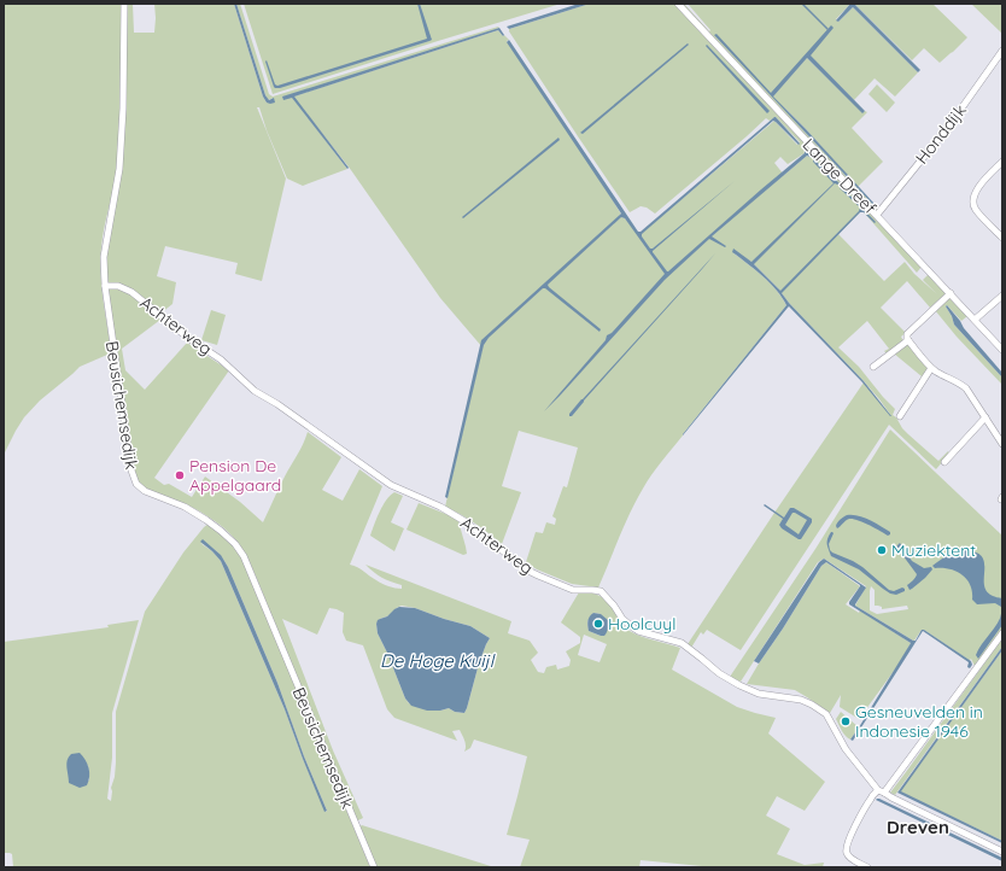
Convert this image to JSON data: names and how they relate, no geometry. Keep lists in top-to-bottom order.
{
  "streets": {
    "street": [
      "Honddijk",
      "Lange Dreef",
      "Achterweg",
      "Beusichemsedijk"
    ]
  },
  "crossings": [
    ["Honddijk", "Lange Dreef"],
    ["Achterweg", "Beusichemsedijk"]
  ],
  "districts": ["Dreven"],
  "water": ["De Hoge Kuijl"],
  "places": [
    "Pension De Appelgaard",
    "Muziektent",
    "Hoolcuyl",
    "Gesneuvelden in Indonesie 1946"
  ]
}
